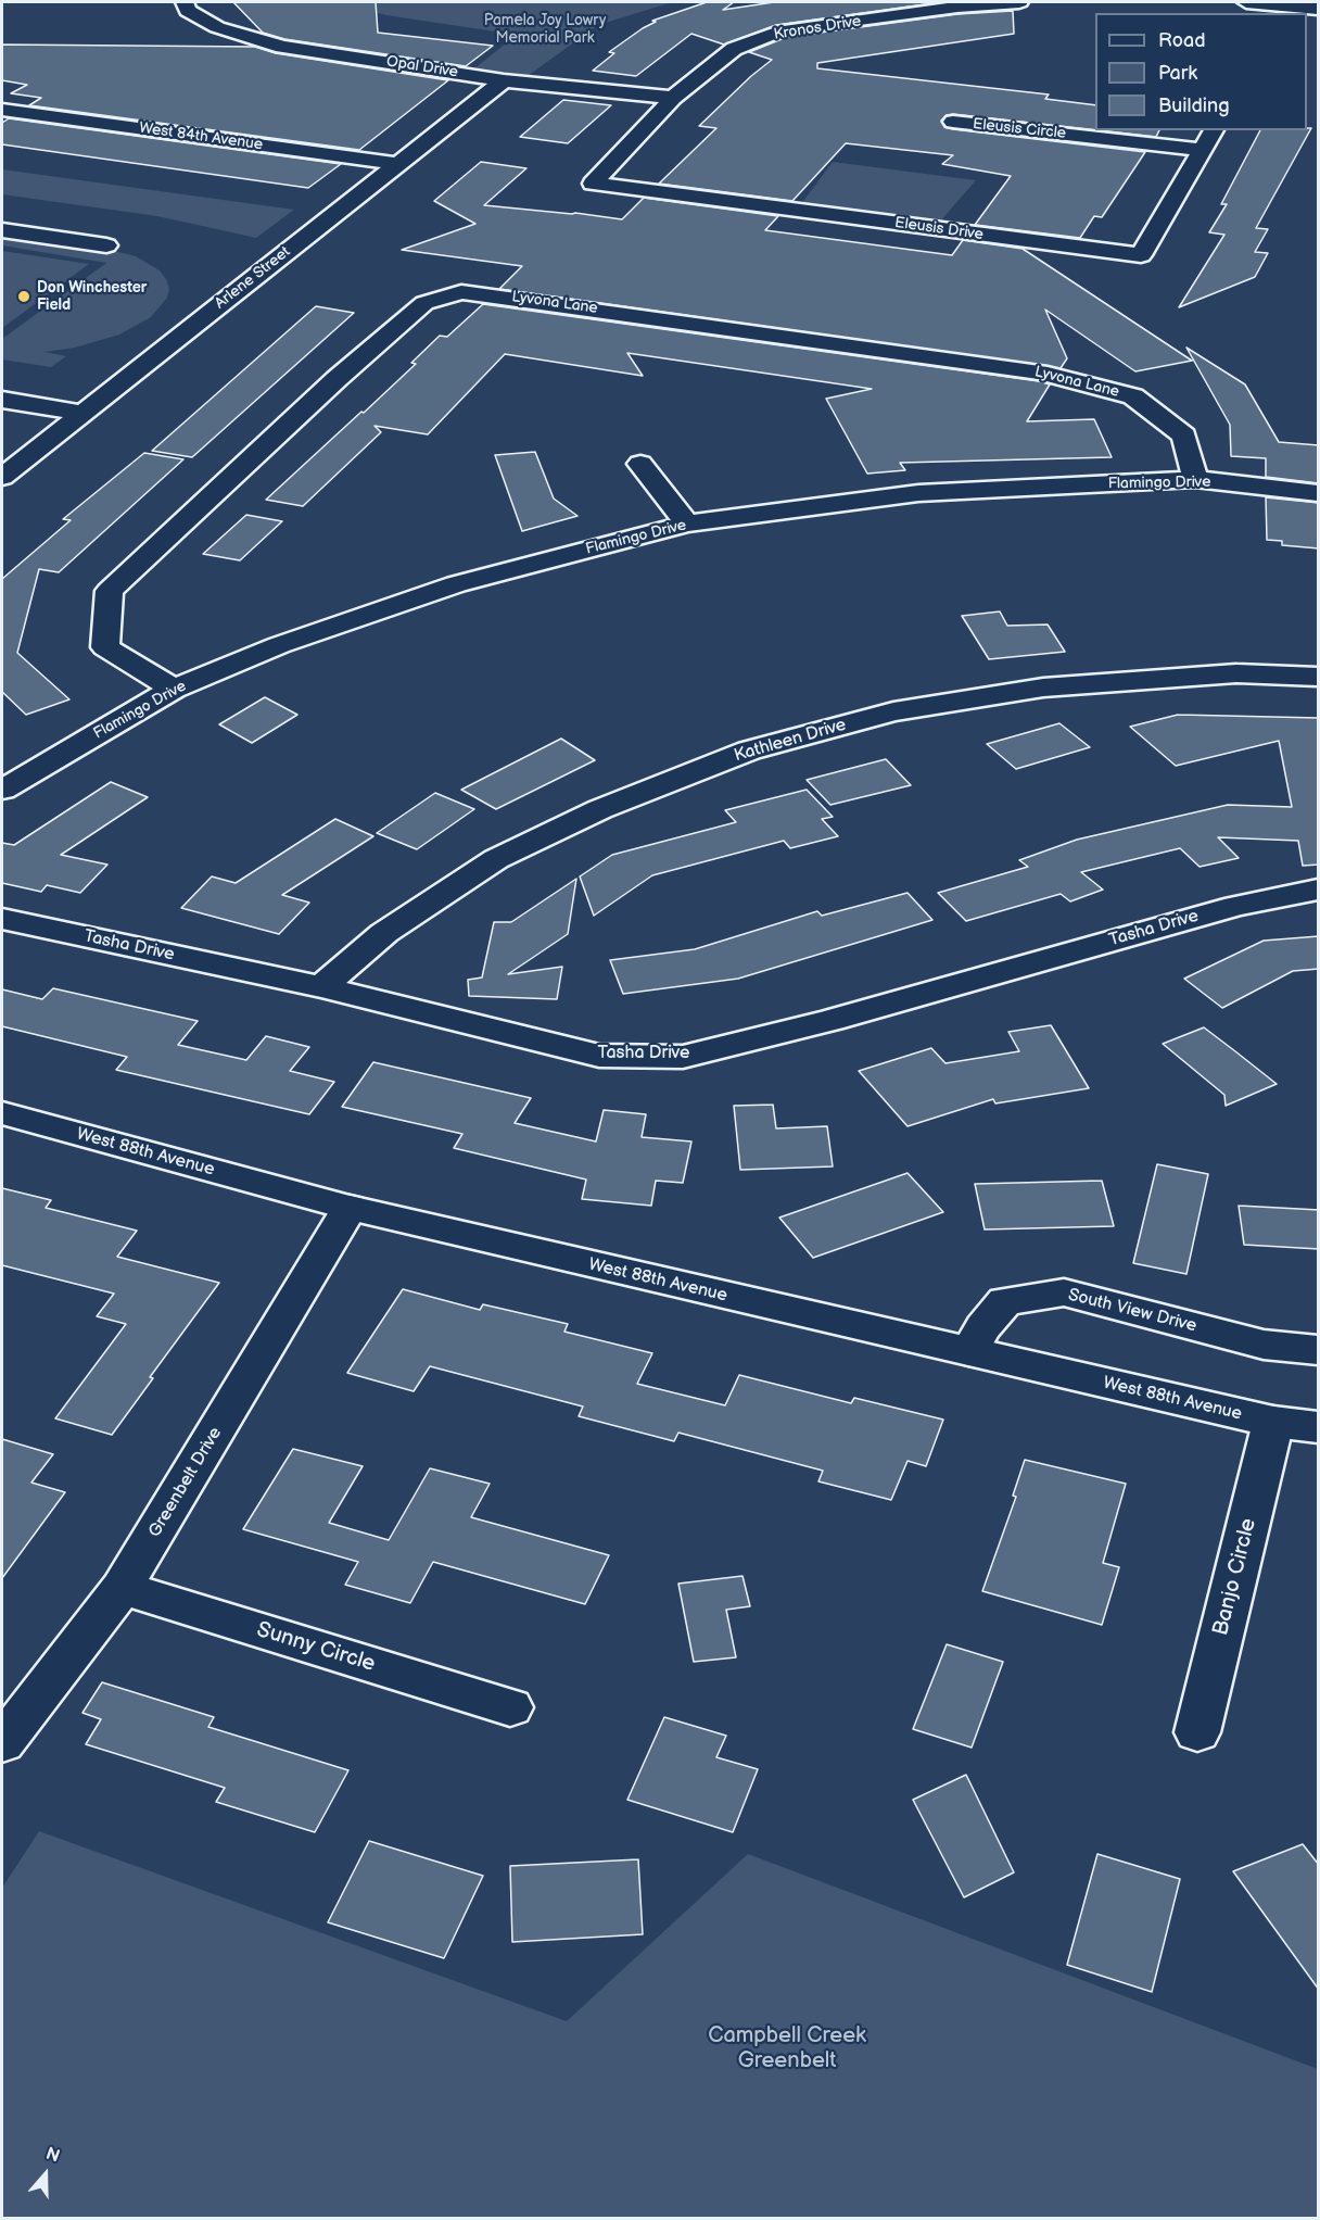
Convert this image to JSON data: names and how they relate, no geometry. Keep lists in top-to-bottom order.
{
  "streets": {
    "street": [
      "Kronos Drive",
      "Opal Drive",
      "Eleusis Circle",
      "West 84th Avenue",
      "Eleusis Drive",
      "Arlene Street",
      "Lyvona Lane",
      "Flamingo Drive",
      "Kathleen Drive",
      "Tasha Drive",
      "West 88th Avenue",
      "South View Drive",
      "Greenbelt Drive",
      "Banjo Circle",
      "Sunny Circle"
    ]
  },
  "crossings": [
    ["Kronos Drive", "Opal Drive"],
    ["Kronos Drive", "Eleusis Drive"],
    ["Opal Drive", "Arlene Street"],
    ["Eleusis Circle", "Eleusis Drive"],
    ["West 84th Avenue", "Arlene Street"],
    ["Lyvona Lane", "Flamingo Drive"],
    ["Kathleen Drive", "Tasha Drive"],
    ["West 88th Avenue", "South View Drive"],
    ["West 88th Avenue", "Greenbelt Drive"],
    ["West 88th Avenue", "Banjo Circle"],
    ["Greenbelt Drive", "Sunny Circle"]
  ],
  "parks": ["Pamela Joy Lowry Memorial Park", "Campbell Creek Greenbelt"],
  "places": ["Don Winchester Field"],
  "legend": ["Road", "Park", "Building"],
  "north": "top"
}
